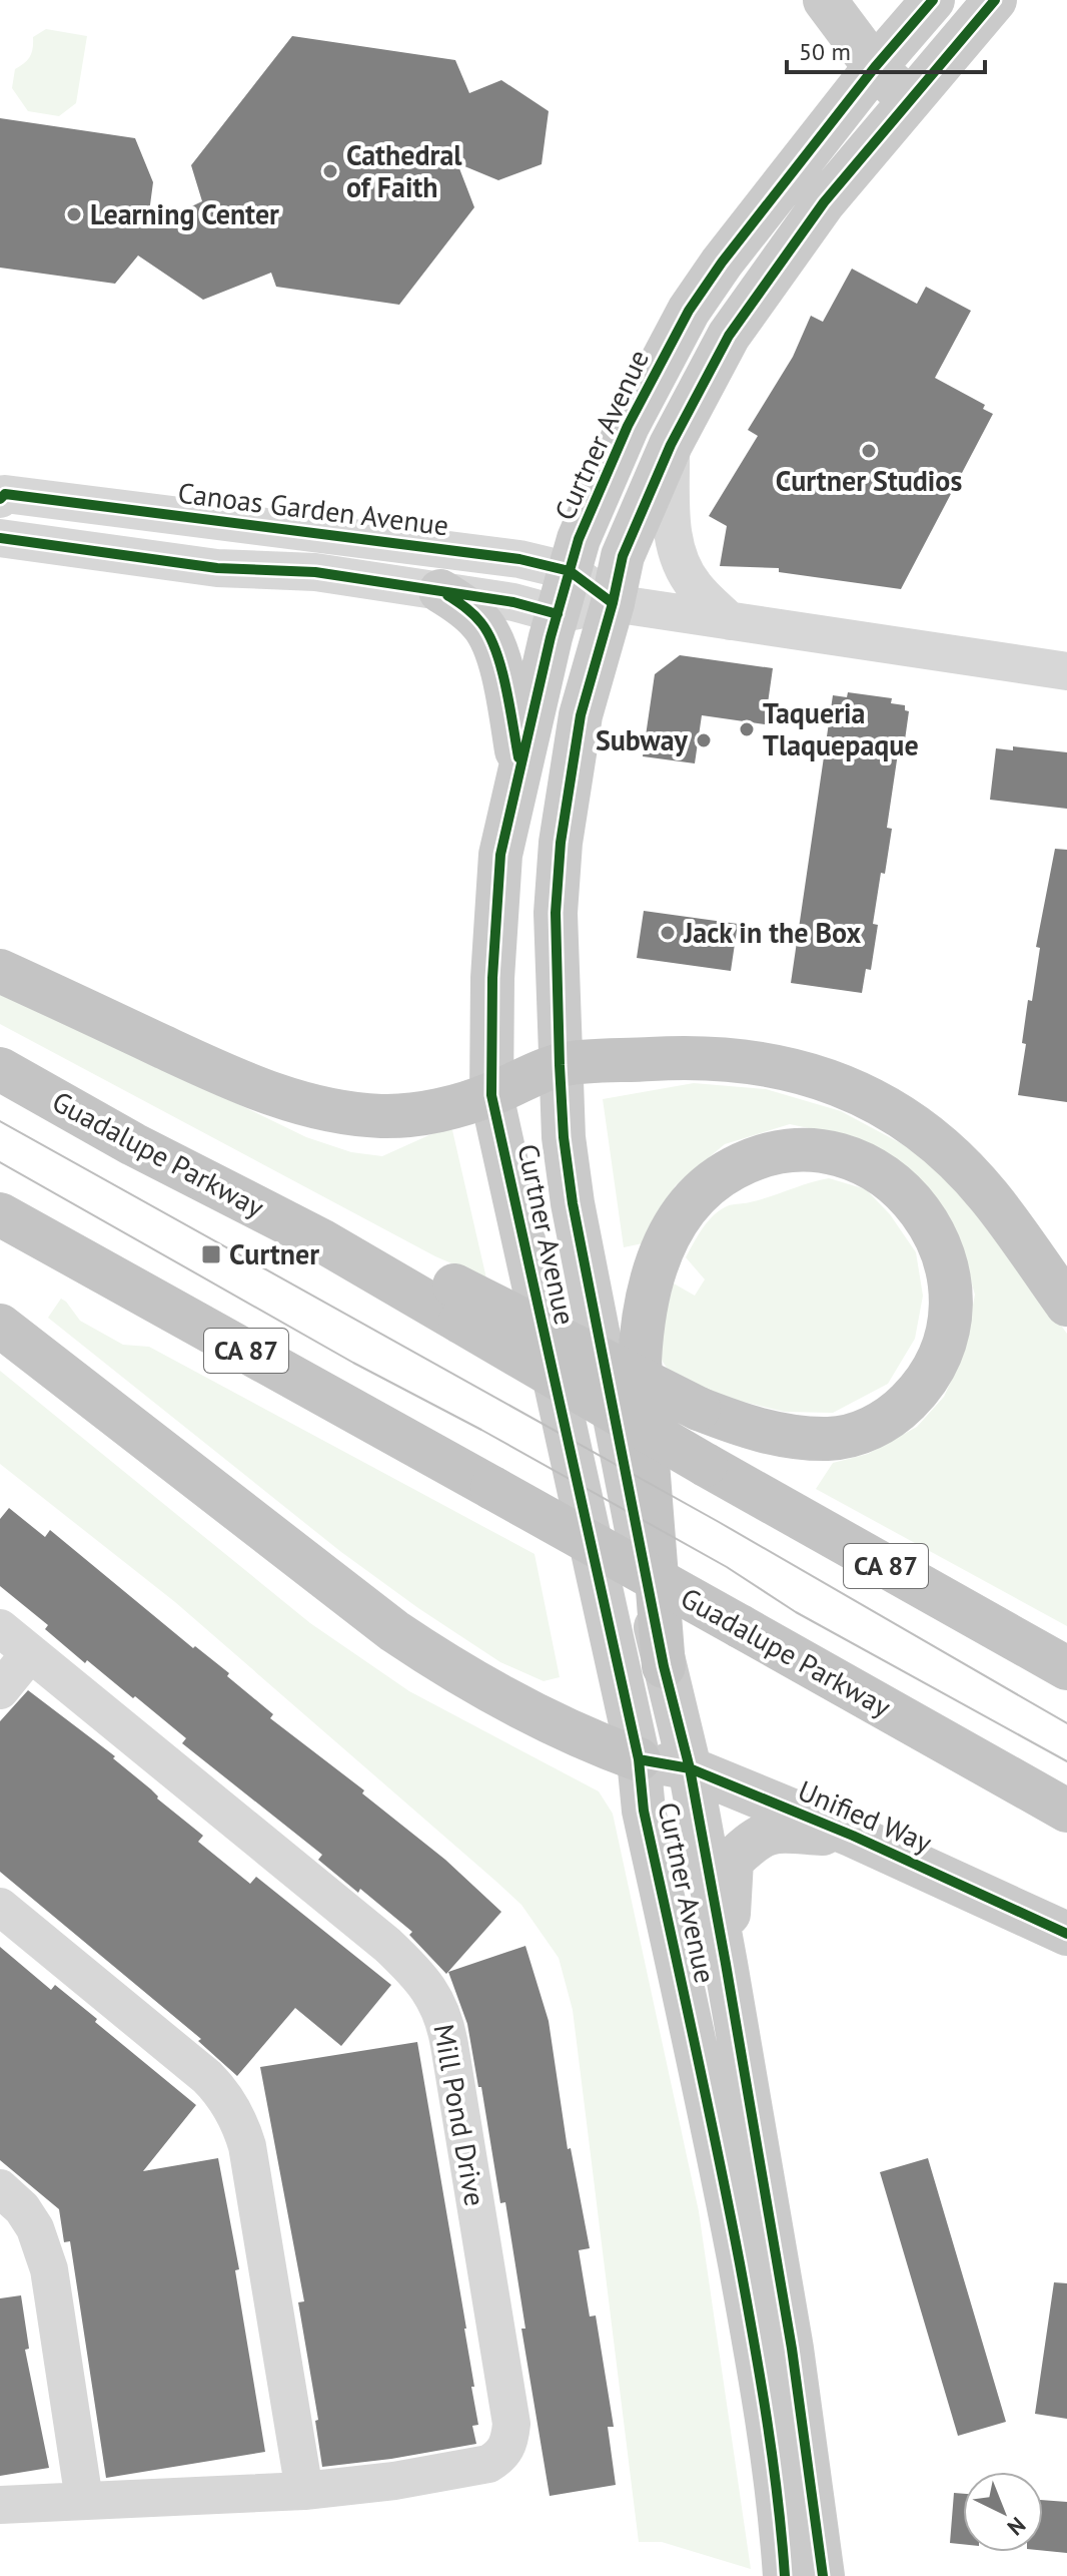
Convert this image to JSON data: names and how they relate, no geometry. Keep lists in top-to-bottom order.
{
  "streets": {
    "highway": ["Guadalupe Parkway", "CA 87"],
    "main road": ["Curtner Avenue", "Unified Way"],
    "street": ["Canoas Garden Avenue", "Mill Pond Drive"]
  },
  "crossings": [
    ["Curtner Avenue", "Canoas Garden Avenue"],
    ["Curtner Avenue", "Unified Way"]
  ],
  "places": {
    "other": [
      "Cathedral of Faith",
      "Learning Center",
      "Curtner Studios",
      "Taqueria Tlaquepaque",
      "Subway",
      "Jack in the Box"
    ],
    "transit": ["Curtner"]
  },
  "scale_bar": "50 m",
  "north": "bottom right"
}
